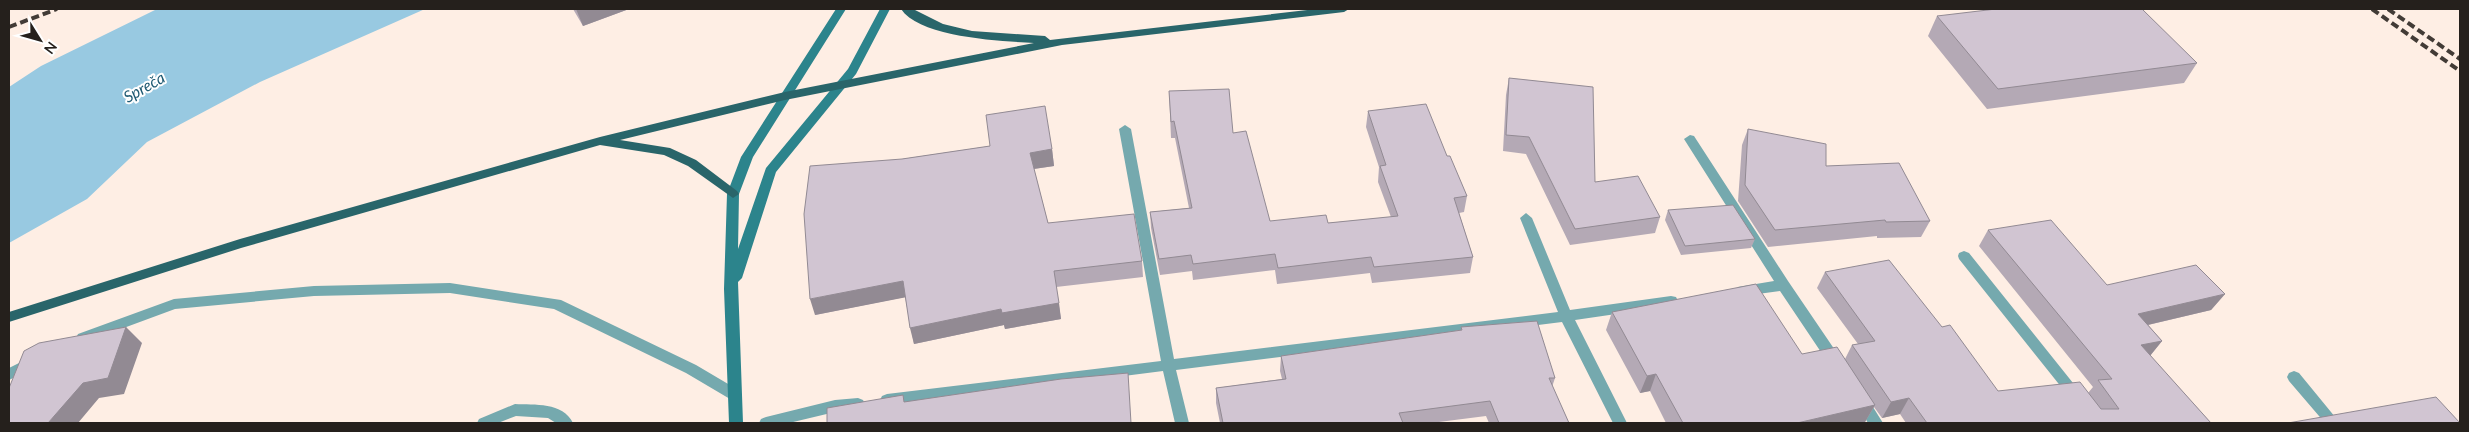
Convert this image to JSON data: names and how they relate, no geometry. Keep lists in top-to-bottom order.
{
  "water": ["Spreča"],
  "north": "bottom right"
}
